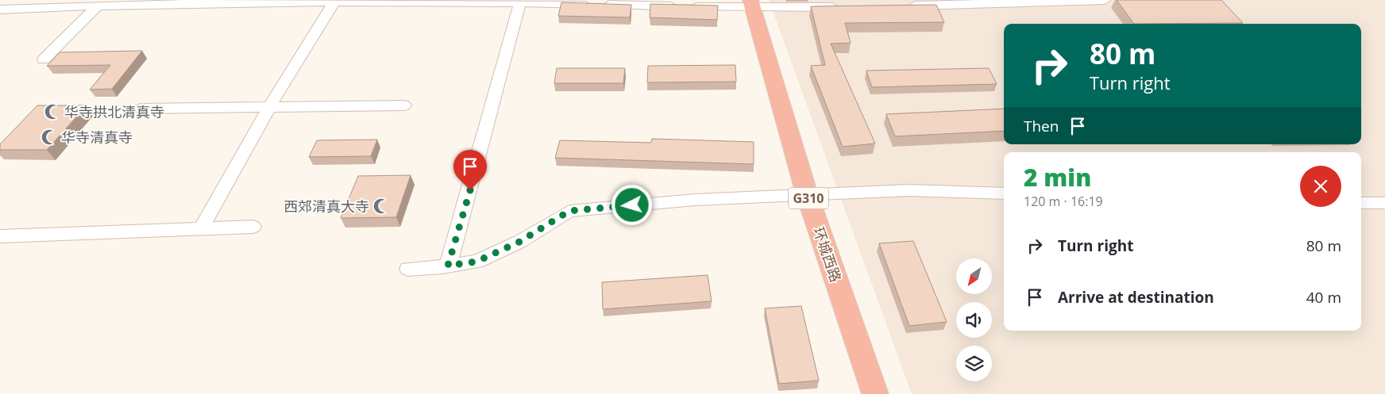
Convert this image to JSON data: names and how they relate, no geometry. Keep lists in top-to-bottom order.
{
  "streets": {
    "highway": ["G310", "环城西路"]
  },
  "places": {
    "mosque": ["华寺拱北清真寺", "华寺清真寺", "西郊清真大寺"]
  },
  "north": "bottom left",
  "page": {
    "turn": ["80 m", "Turn right"],
    "then": "Then",
    "heading": ["2 min", "120 m · 16:19"],
    "list": [
      {
        "name": "Turn right",
        "value": "80 m"
      },
      {
        "name": "Arrive at destination",
        "value": "40 m"
      }
    ]
  }
}
